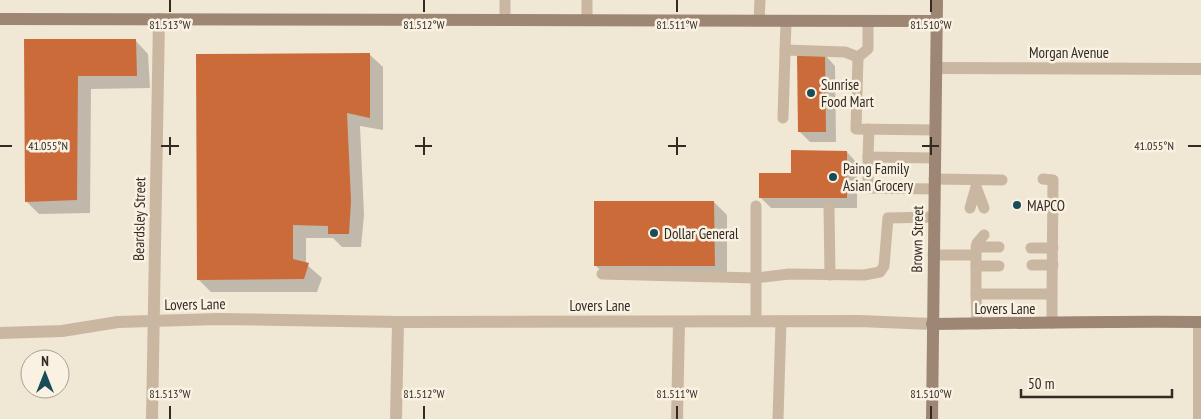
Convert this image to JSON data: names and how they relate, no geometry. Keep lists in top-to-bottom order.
{
  "streets": {
    "street": [
      "Morgan Avenue",
      "Beardsley Street",
      "Brown Street",
      "Lovers Lane"
    ]
  },
  "crossings": [
    ["Morgan Avenue", "Brown Street"],
    ["Beardsley Street", "Lovers Lane"],
    ["Brown Street", "Lovers Lane"]
  ],
  "places": [
    "Sunrise Food Mart",
    "Paing Family Asian Grocery",
    "MAPCO",
    "Dollar General"
  ],
  "scale_bar": "50 m",
  "north": "top",
  "coordinates": [
    "81.513°W",
    "81.512°W",
    "81.511°W",
    "81.510°W",
    "41.055°N"
  ]
}
